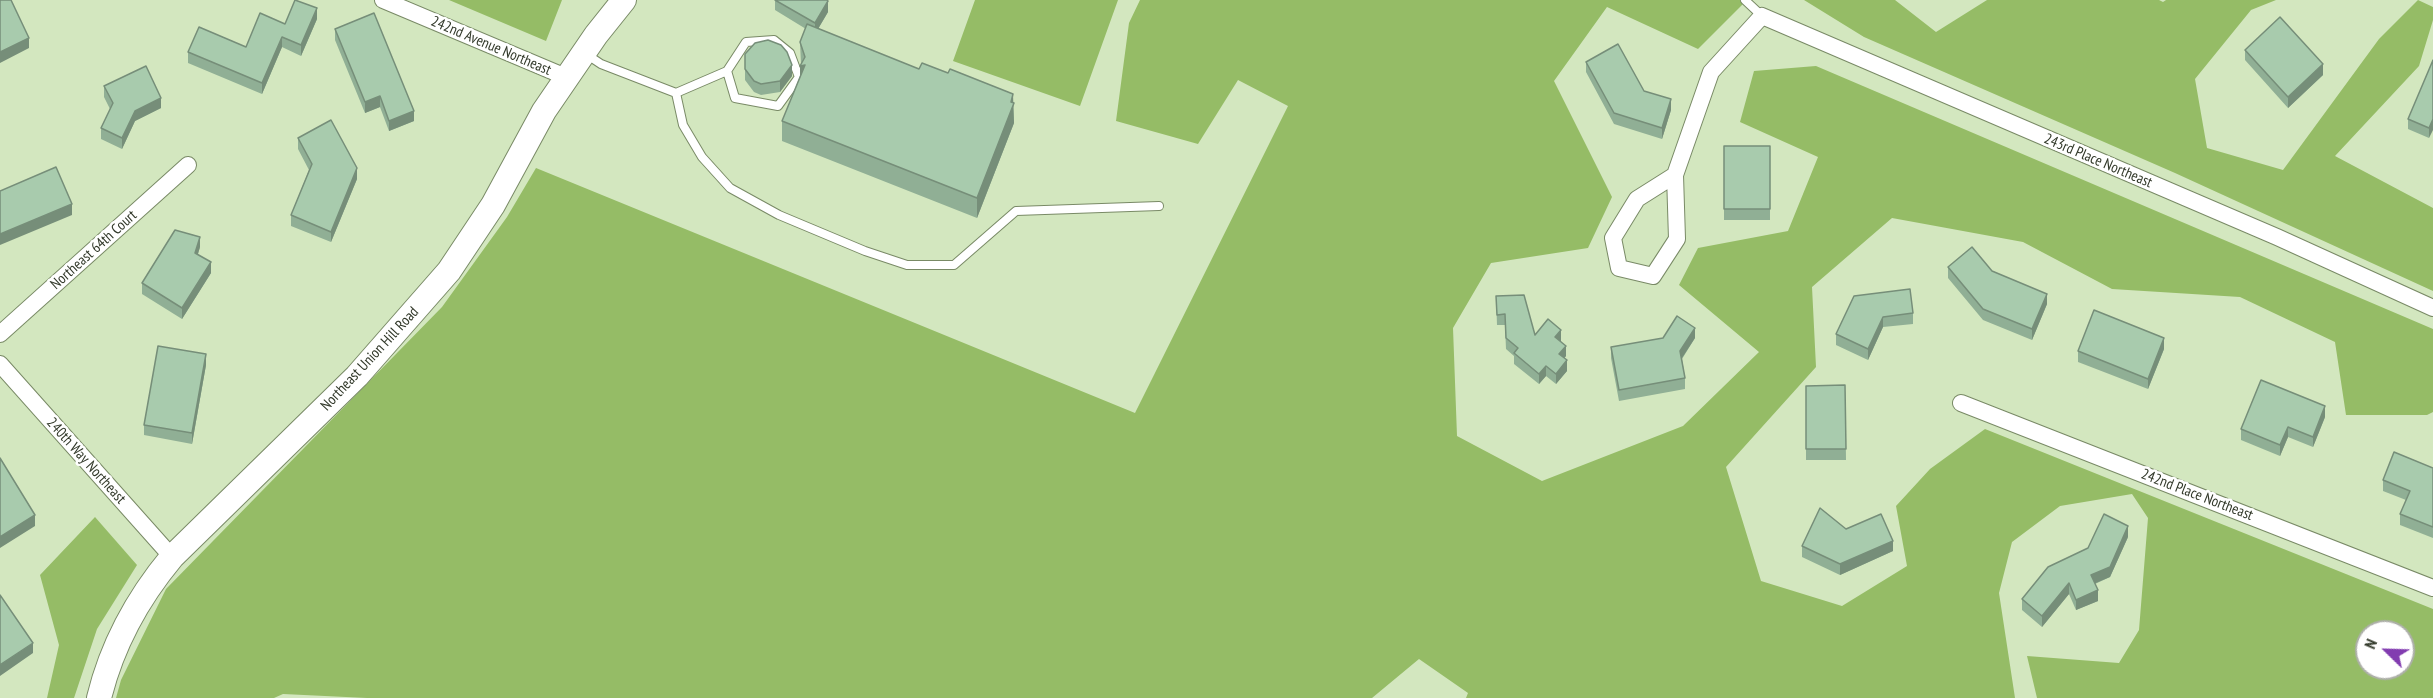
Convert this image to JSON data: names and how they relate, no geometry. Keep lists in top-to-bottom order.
{
  "streets": {
    "street": [
      "242nd Avenue Northeast",
      "243rd Place Northeast",
      "Northeast 64th Court",
      "Northeast Union Hill Road",
      "240th Way Northeast",
      "242nd Place Northeast"
    ]
  },
  "crossings": [
    ["242nd Avenue Northeast", "Northeast Union Hill Road"],
    ["Northeast Union Hill Road", "240th Way Northeast"]
  ],
  "north": "top left"
}
